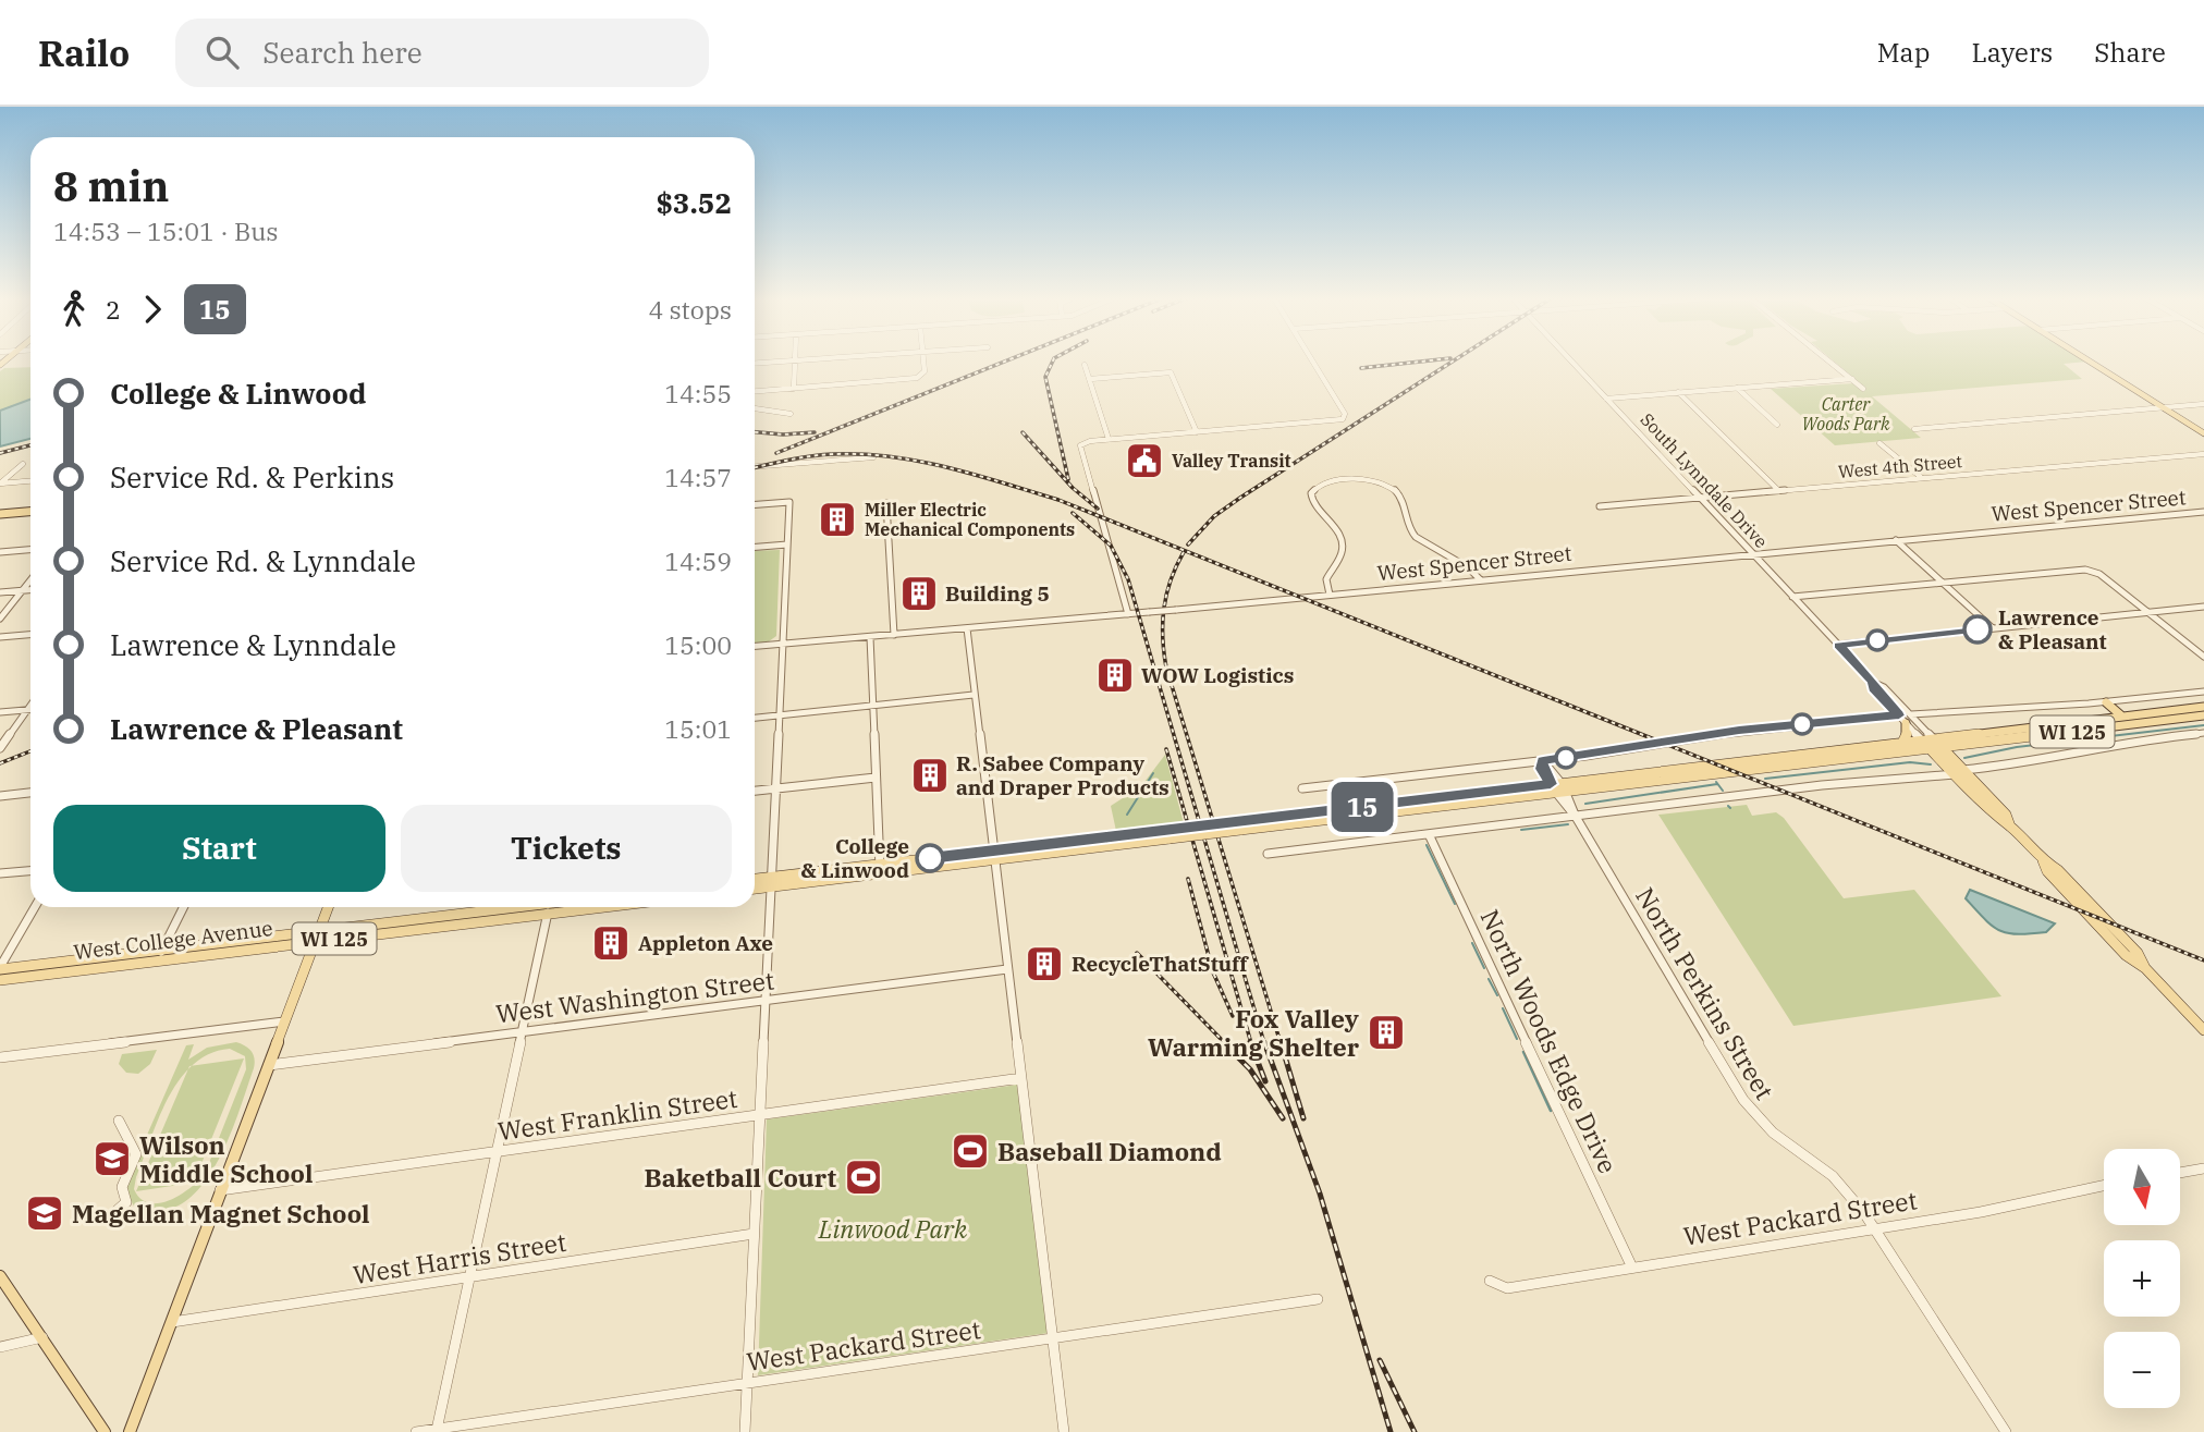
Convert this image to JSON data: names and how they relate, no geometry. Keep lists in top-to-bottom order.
{
  "streets": {
    "main road": ["WI 125", "West College Avenue"],
    "street": [
      "West 4th Street",
      "South Lynndale Drive",
      "West Spencer Street",
      "North Perkins Street",
      "West Washington Street",
      "North Woods Edge Drive",
      "West Franklin Street",
      "West Packard Street",
      "West Harris Street"
    ]
  },
  "crossings": [
    ["West 4th Street", "South Lynndale Drive"],
    ["South Lynndale Drive", "West Spencer Street"],
    ["South Lynndale Drive", "WI 125"],
    ["WI 125", "North Perkins Street"],
    ["North Perkins Street", "West Packard Street"],
    ["North Woods Edge Drive", "West Packard Street"]
  ],
  "parks": ["Carter Woods Park", "Linwood Park"],
  "places": {
    "public building": ["Valley Transit"],
    "building": [
      "Miller Electric Mechanical Components",
      "Building 5",
      "WOW Logistics",
      "R. Sabee Company and Draper Products",
      "Appleton Axe",
      "RecycleThatStuff",
      "Fox Valley Warming Shelter"
    ],
    "other": ["Lawrence & Pleasant", "College & Linwood"],
    "sports": ["Baseball Diamond", "Baketball Court"],
    "school or university": ["Wilson Middle School", "Magellan Magnet School"]
  },
  "lines": ["bus line 15"],
  "north": "bottom",
  "page": {
    "header": "Railo",
    "search": "Search here",
    "nav": ["Map", "Layers", "Share"],
    "on_map": "15",
    "heading": ["8 min", "14:53 – 15:01 · Bus", "$3.52"],
    "legs": ["2", "15", "4 stops"],
    "list": [
      {
        "name": "College & Linwood",
        "value": "14:55"
      },
      {
        "name": "Service Rd. & Perkins",
        "value": "14:57"
      },
      {
        "name": "Service Rd. & Lynndale",
        "value": "14:59"
      },
      {
        "name": "Lawrence & Lynndale",
        "value": "15:00"
      },
      {
        "name": "Lawrence & Pleasant",
        "value": "15:01"
      }
    ],
    "buttons": ["Start", "Tickets"],
    "map_buttons": ["+", "−"]
  }
}
